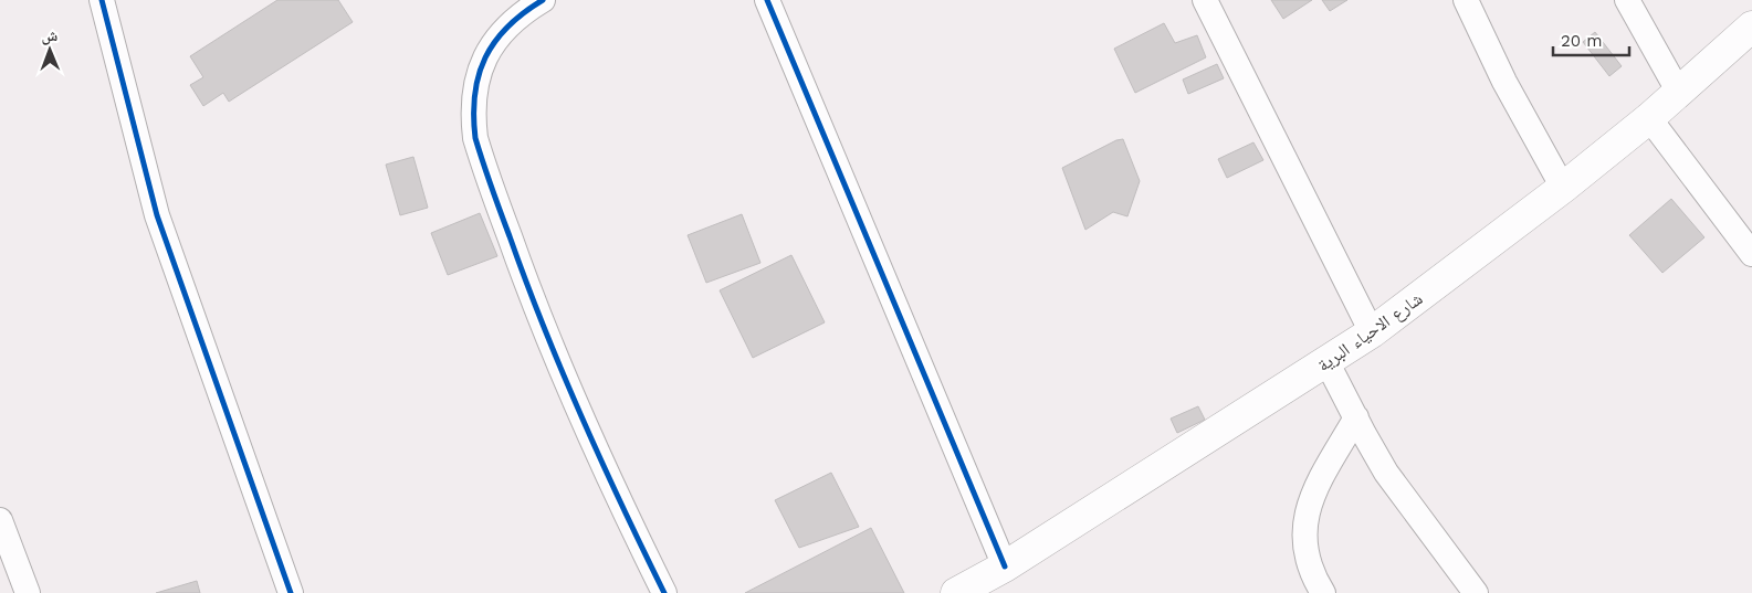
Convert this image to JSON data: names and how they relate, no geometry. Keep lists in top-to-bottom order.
{
  "streets": {
    "main road": ["شارع الاحياء البرية"]
  },
  "scale_bar": "20 m",
  "north": "top"
}
